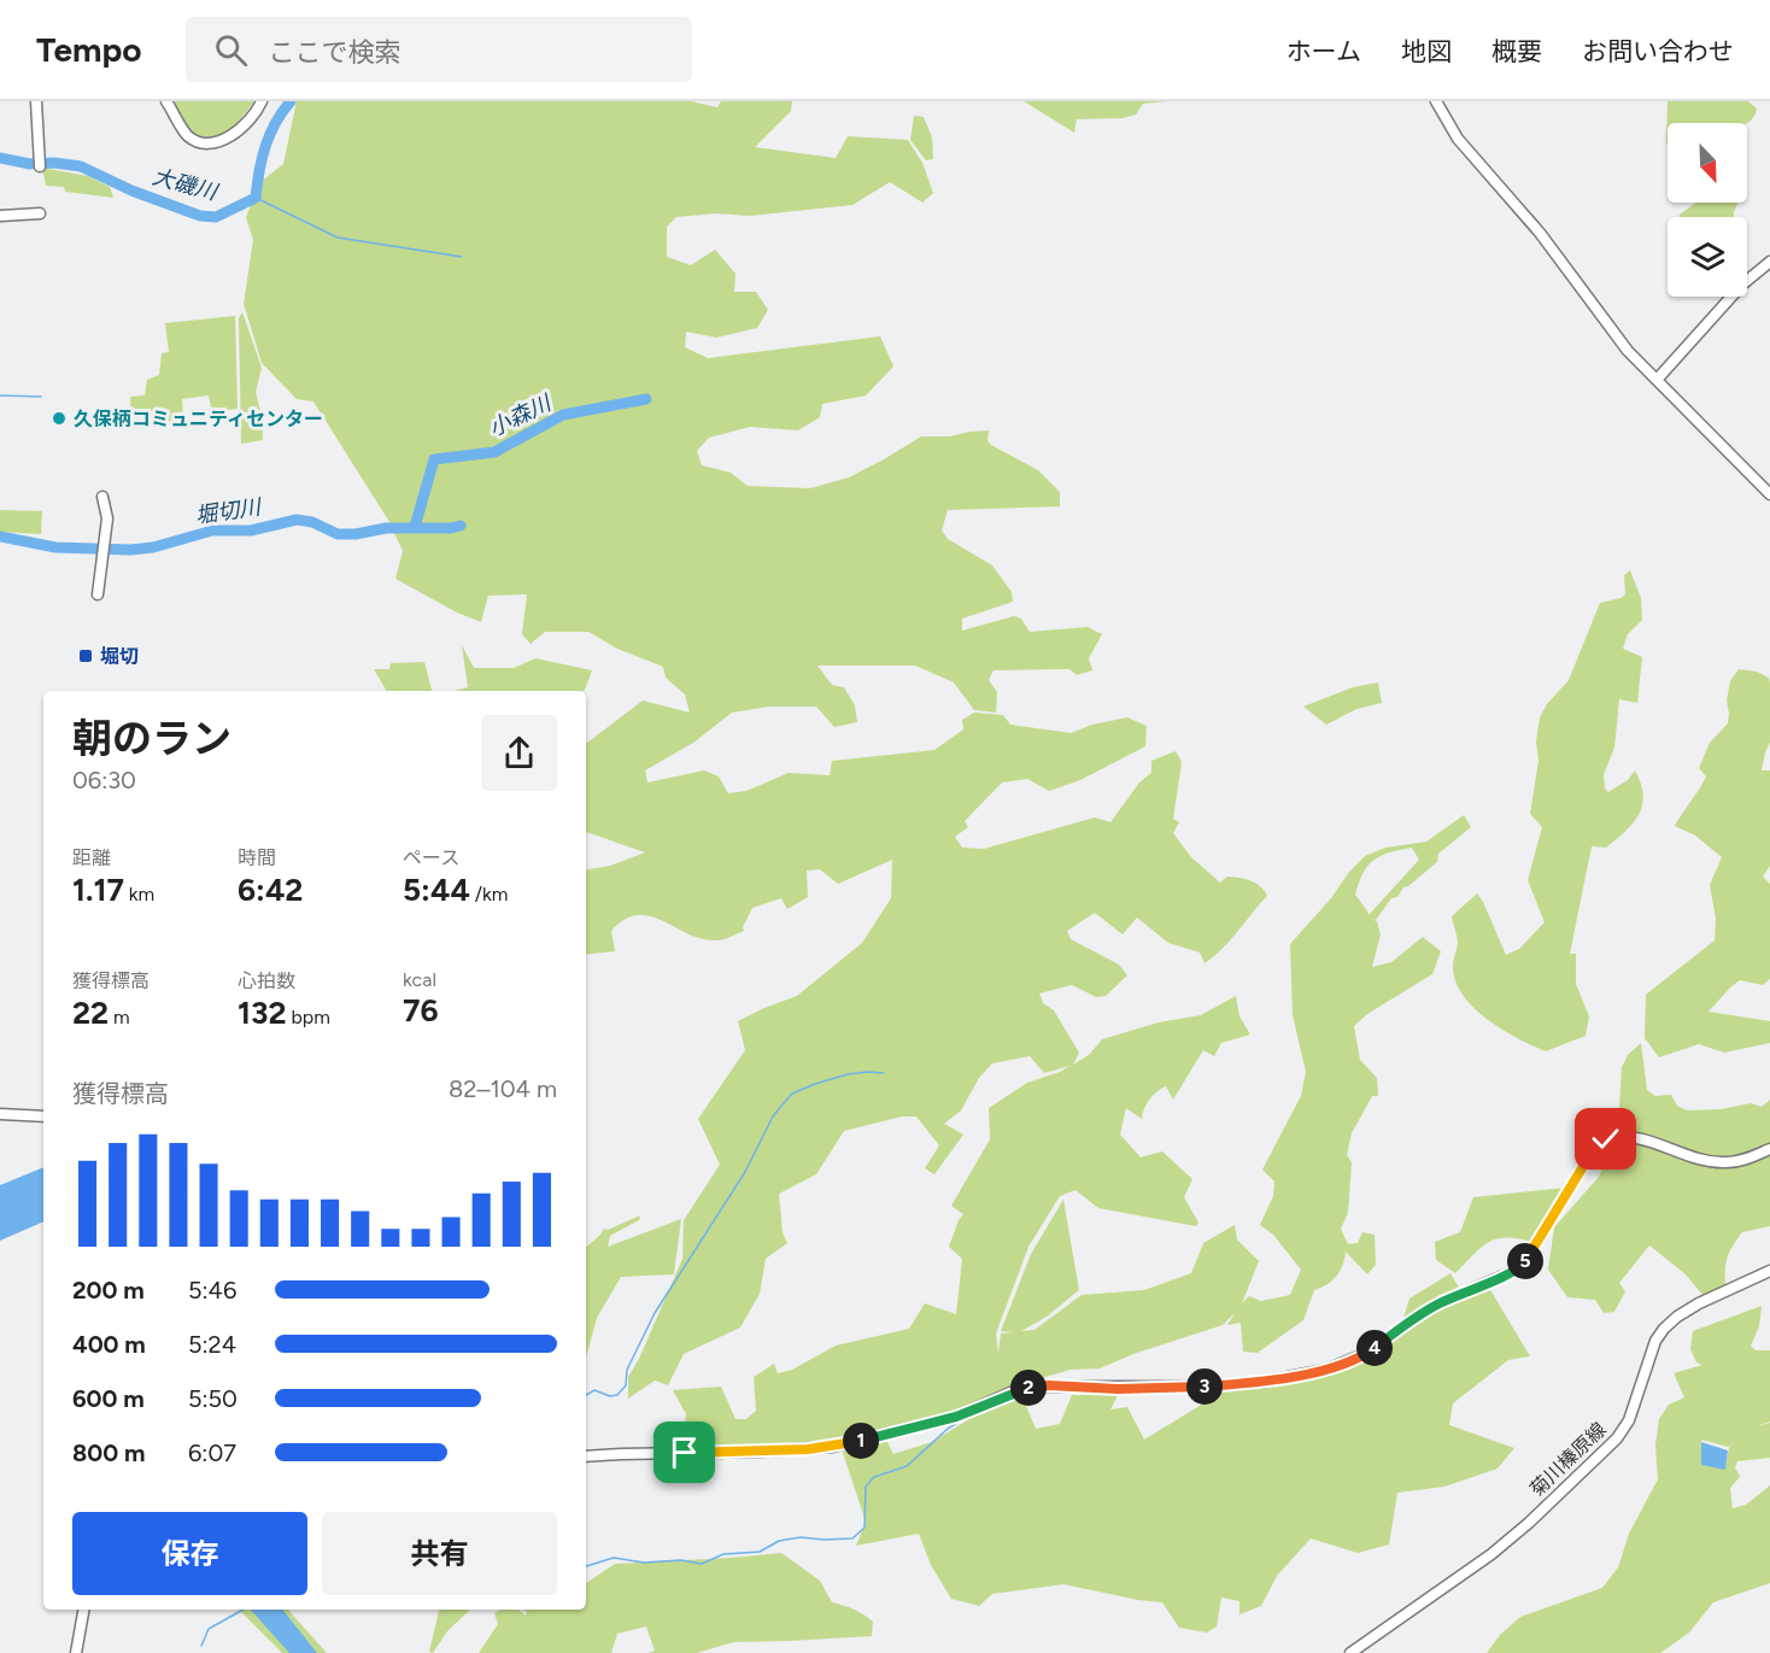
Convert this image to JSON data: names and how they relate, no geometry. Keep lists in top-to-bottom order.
{
  "streets": {
    "street": ["菊川榛原線"]
  },
  "water": ["大磯川", "小森川", "堀切川"],
  "places": {
    "other": ["久保柄コミュニティセンター"],
    "transit": ["堀切"]
  },
  "north": "bottom right",
  "page": {
    "header": "Tempo",
    "search": "ここで検索",
    "nav": [
      "ホーム",
      "地図",
      "概要",
      "お問い合わせ"
    ],
    "heading": ["朝のラン", "06:30"],
    "stats": [
      ["距離", "1.17 km"],
      ["時間", "6:42"],
      ["ペース", "5:44 /km"],
      ["獲得標高", "22 m"],
      ["心拍数", "132 bpm"],
      ["kcal", "76"]
    ],
    "chart": ["獲得標高", "82–104 m"],
    "pins": [
      "5",
      "4",
      "3",
      "2",
      "1"
    ],
    "list": [
      {
        "name": "200 m",
        "note": "5:46"
      },
      {
        "name": "400 m",
        "note": "5:24"
      },
      {
        "name": "600 m",
        "note": "5:50"
      },
      {
        "name": "800 m",
        "note": "6:07"
      }
    ],
    "buttons": ["保存", "共有"]
  }
}
